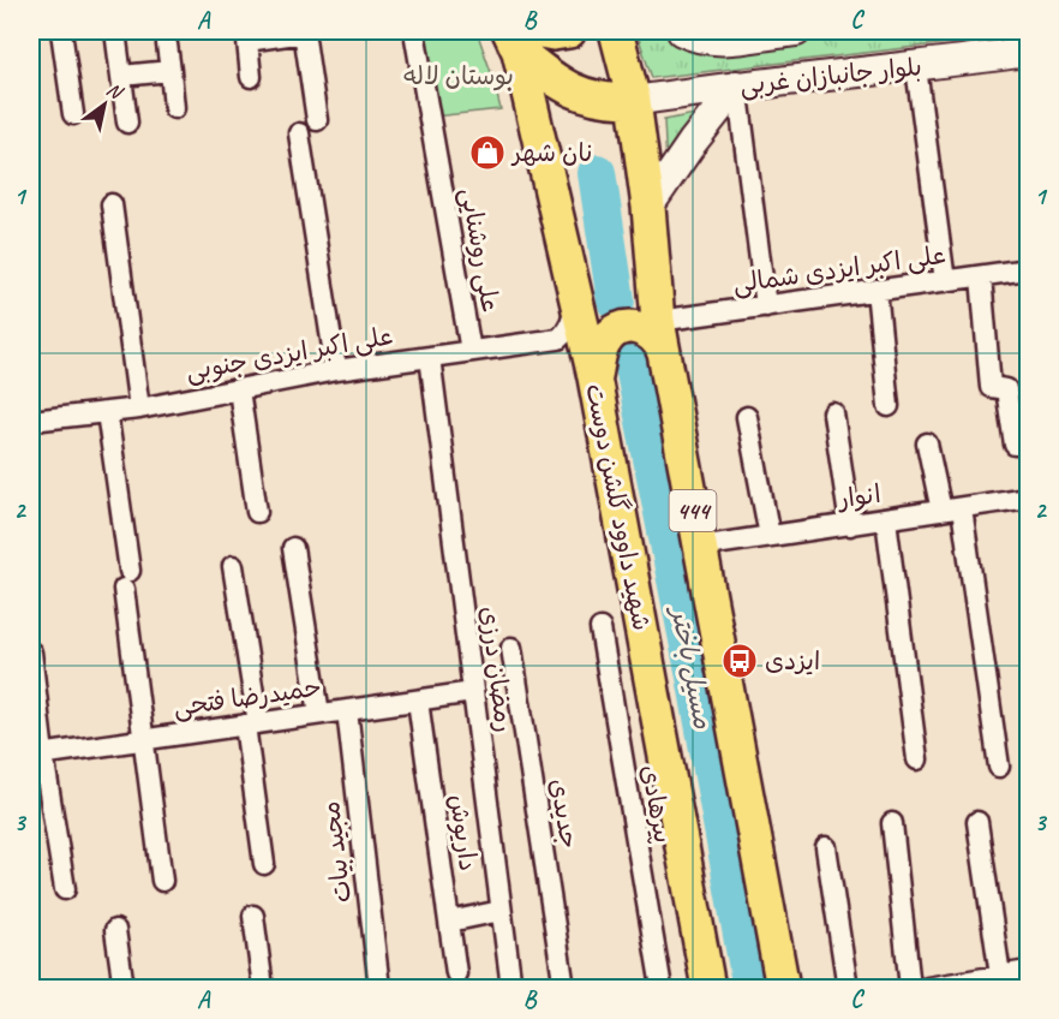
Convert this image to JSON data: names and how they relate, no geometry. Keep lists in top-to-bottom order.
{
  "streets": {
    "main road": ["بلوار جانبازان غربی", "شهید داوود گلشن دوست", "444"],
    "street": [
      "علی روشنایی",
      "علی اکبر ایزدی شمالی",
      "علی اکبر ایزدی جنوبی",
      "انوار",
      "رمضان درزی",
      "حمیدرضا فتحی",
      "پیرهادی",
      "جدیدی",
      "داریوش",
      "مجید بیات"
    ]
  },
  "crossings": [
    ["بلوار جانبازان غربی", "444"],
    ["علی روشنایی", "علی اکبر ایزدی جنوبی"],
    ["علی اکبر ایزدی شمالی", "444"],
    ["علی اکبر ایزدی جنوبی", "شهید داوود گلشن دوست"],
    ["علی اکبر ایزدی جنوبی", "رمضان درزی"],
    ["انوار", "444"],
    ["رمضان درزی", "حمیدرضا فتحی"],
    ["حمیدرضا فتحی", "داریوش"],
    ["حمیدرضا فتحی", "مجید بیات"]
  ],
  "water": ["مسیل باختر"],
  "parks": ["بوستان لاله"],
  "places": {
    "shop": ["نان شهر"],
    "bus stop": ["ایزدی"]
  },
  "north": "top right",
  "grid": {
    "columns": ["A", "B", "C"],
    "rows": ["1", "2", "3"]
  }
}
